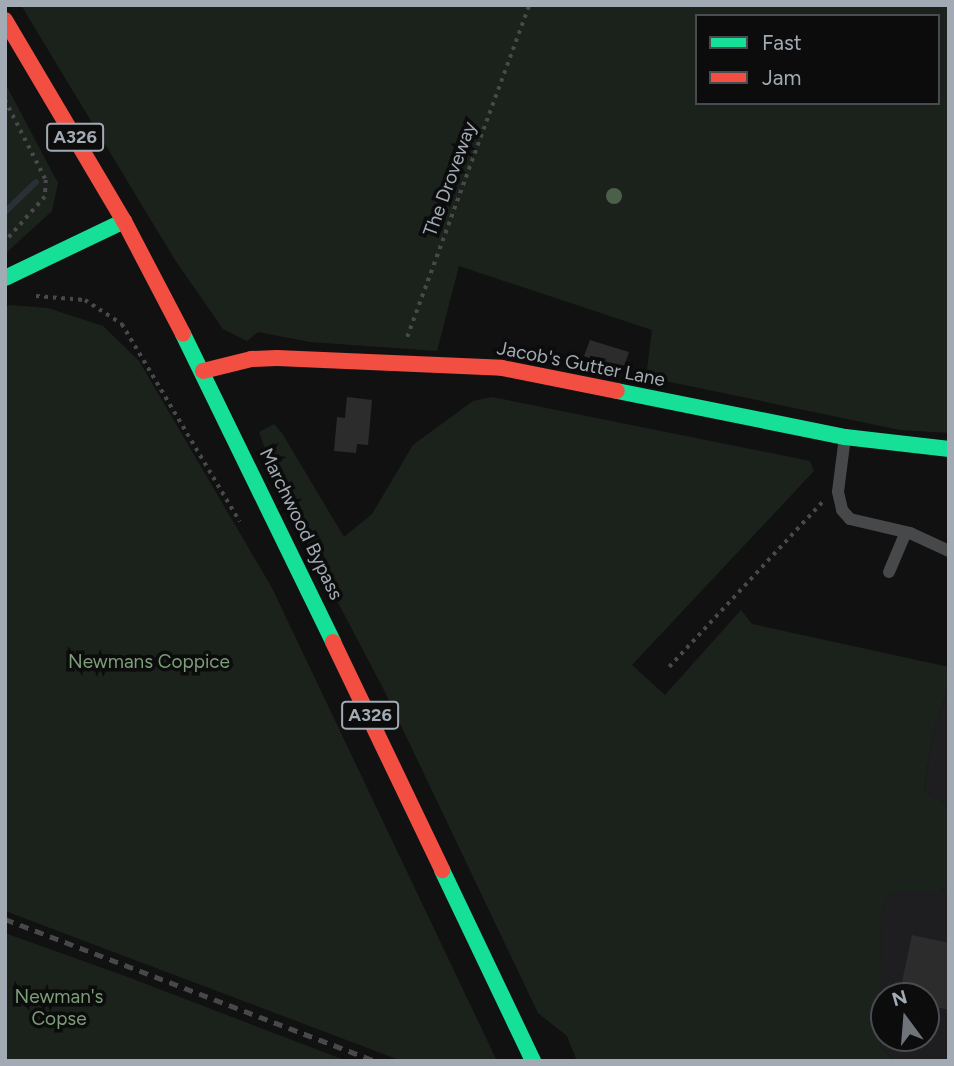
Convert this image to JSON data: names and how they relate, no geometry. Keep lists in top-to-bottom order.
{
  "streets": {
    "main road": ["A326", "Jacob's Gutter Lane", "Marchwood Bypass"],
    "path": ["The Droveway"]
  },
  "crossings": [
    ["The Droveway", "Jacob's Gutter Lane"],
    ["Jacob's Gutter Lane", "Marchwood Bypass"]
  ],
  "parks": ["Newmans Coppice", "Newman's Copse"],
  "legend": ["Fast", "Jam"],
  "north": "top"
}
